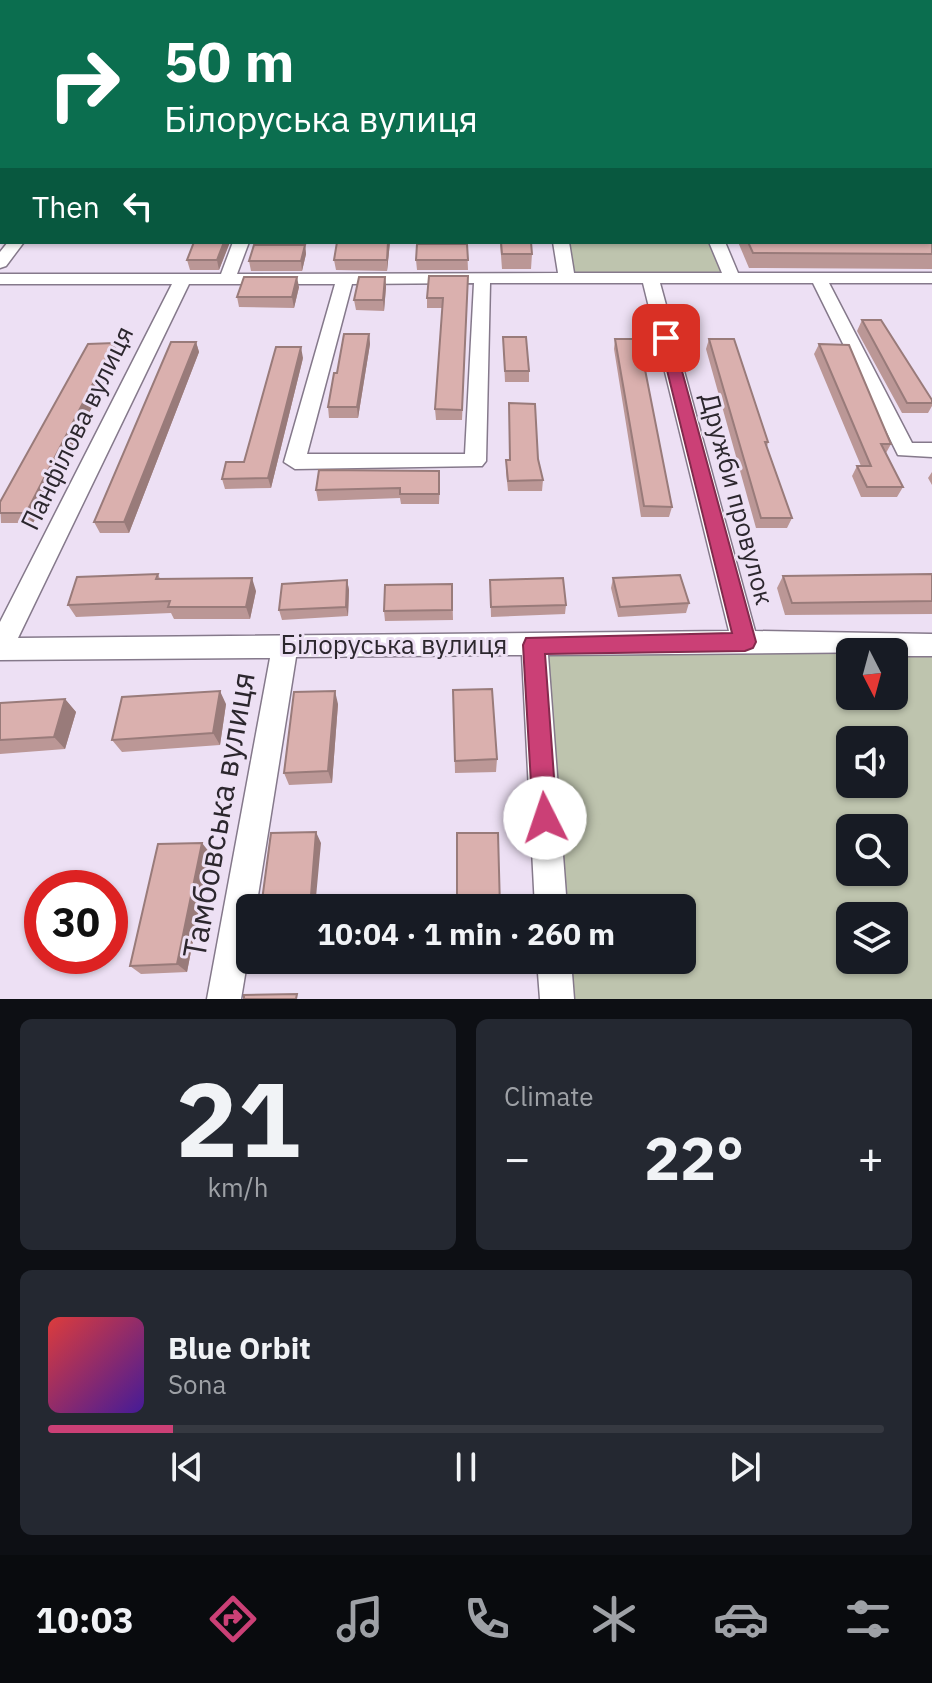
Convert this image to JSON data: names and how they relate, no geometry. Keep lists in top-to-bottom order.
{
  "streets": {
    "street": [
      "Панфілова вулиця",
      "Дружби провулок",
      "Білоруська вулиця",
      "Тамбовська вулиця"
    ]
  },
  "crossings": [
    ["Панфілова вулиця", "Білоруська вулиця"],
    ["Дружби провулок", "Білоруська вулиця"],
    ["Білоруська вулиця", "Тамбовська вулиця"]
  ],
  "north": "bottom",
  "page": {
    "turn": ["50 m", "Білоруська вулиця"],
    "then": "Then",
    "limit": "30",
    "trip": "10:04 · 1 min · 260 m",
    "tile": [
      ["21", "km/h"],
      "Climate"
    ],
    "heat": ["−", "22°", "+"],
    "song": ["Blue Orbit", "Sona"],
    "tabs": "10:03"
  }
}
